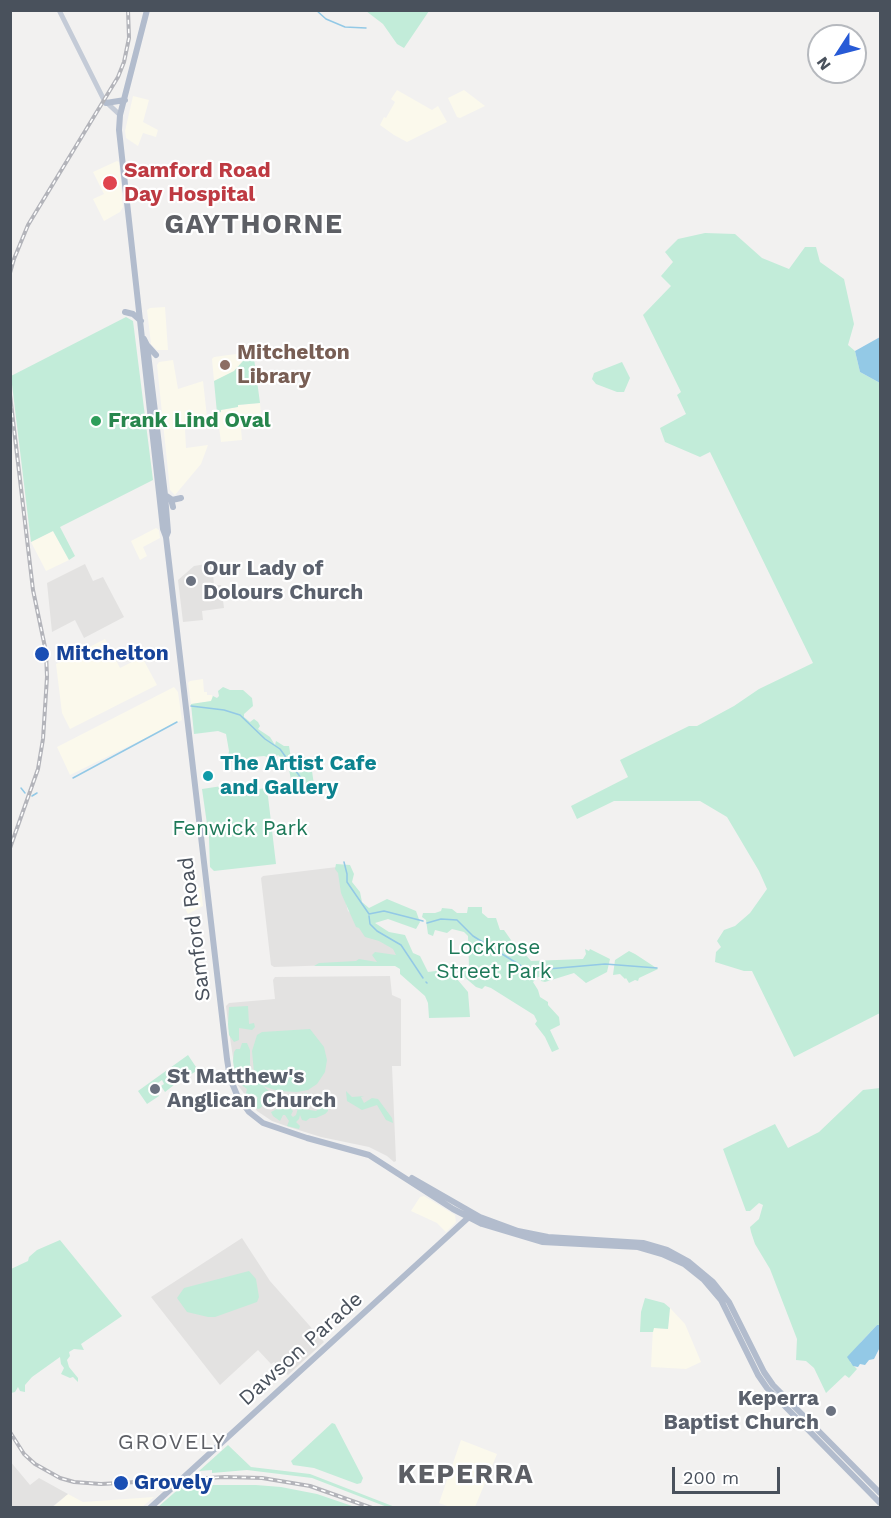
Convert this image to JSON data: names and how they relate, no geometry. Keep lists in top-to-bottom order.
{
  "streets": {
    "main road": ["Samford Road", "Dawson Parade"]
  },
  "crossings": [
    ["Samford Road", "Dawson Parade"]
  ],
  "districts": ["GAYTHORNE", "GROVELY", "KEPERRA"],
  "parks": ["Fenwick Park", "Lockrose Street Park"],
  "places": [
    "Samford Road Day Hospital",
    "Mitchelton Library",
    "Frank Lind Oval",
    "Our Lady of Dolours Church",
    "Mitchelton",
    "The Artist Cafe and Gallery",
    "St Matthew's Anglican Church",
    "Keperra Baptist Church",
    "Grovely"
  ],
  "scale_bar": "200 m",
  "north": "bottom left"
}
